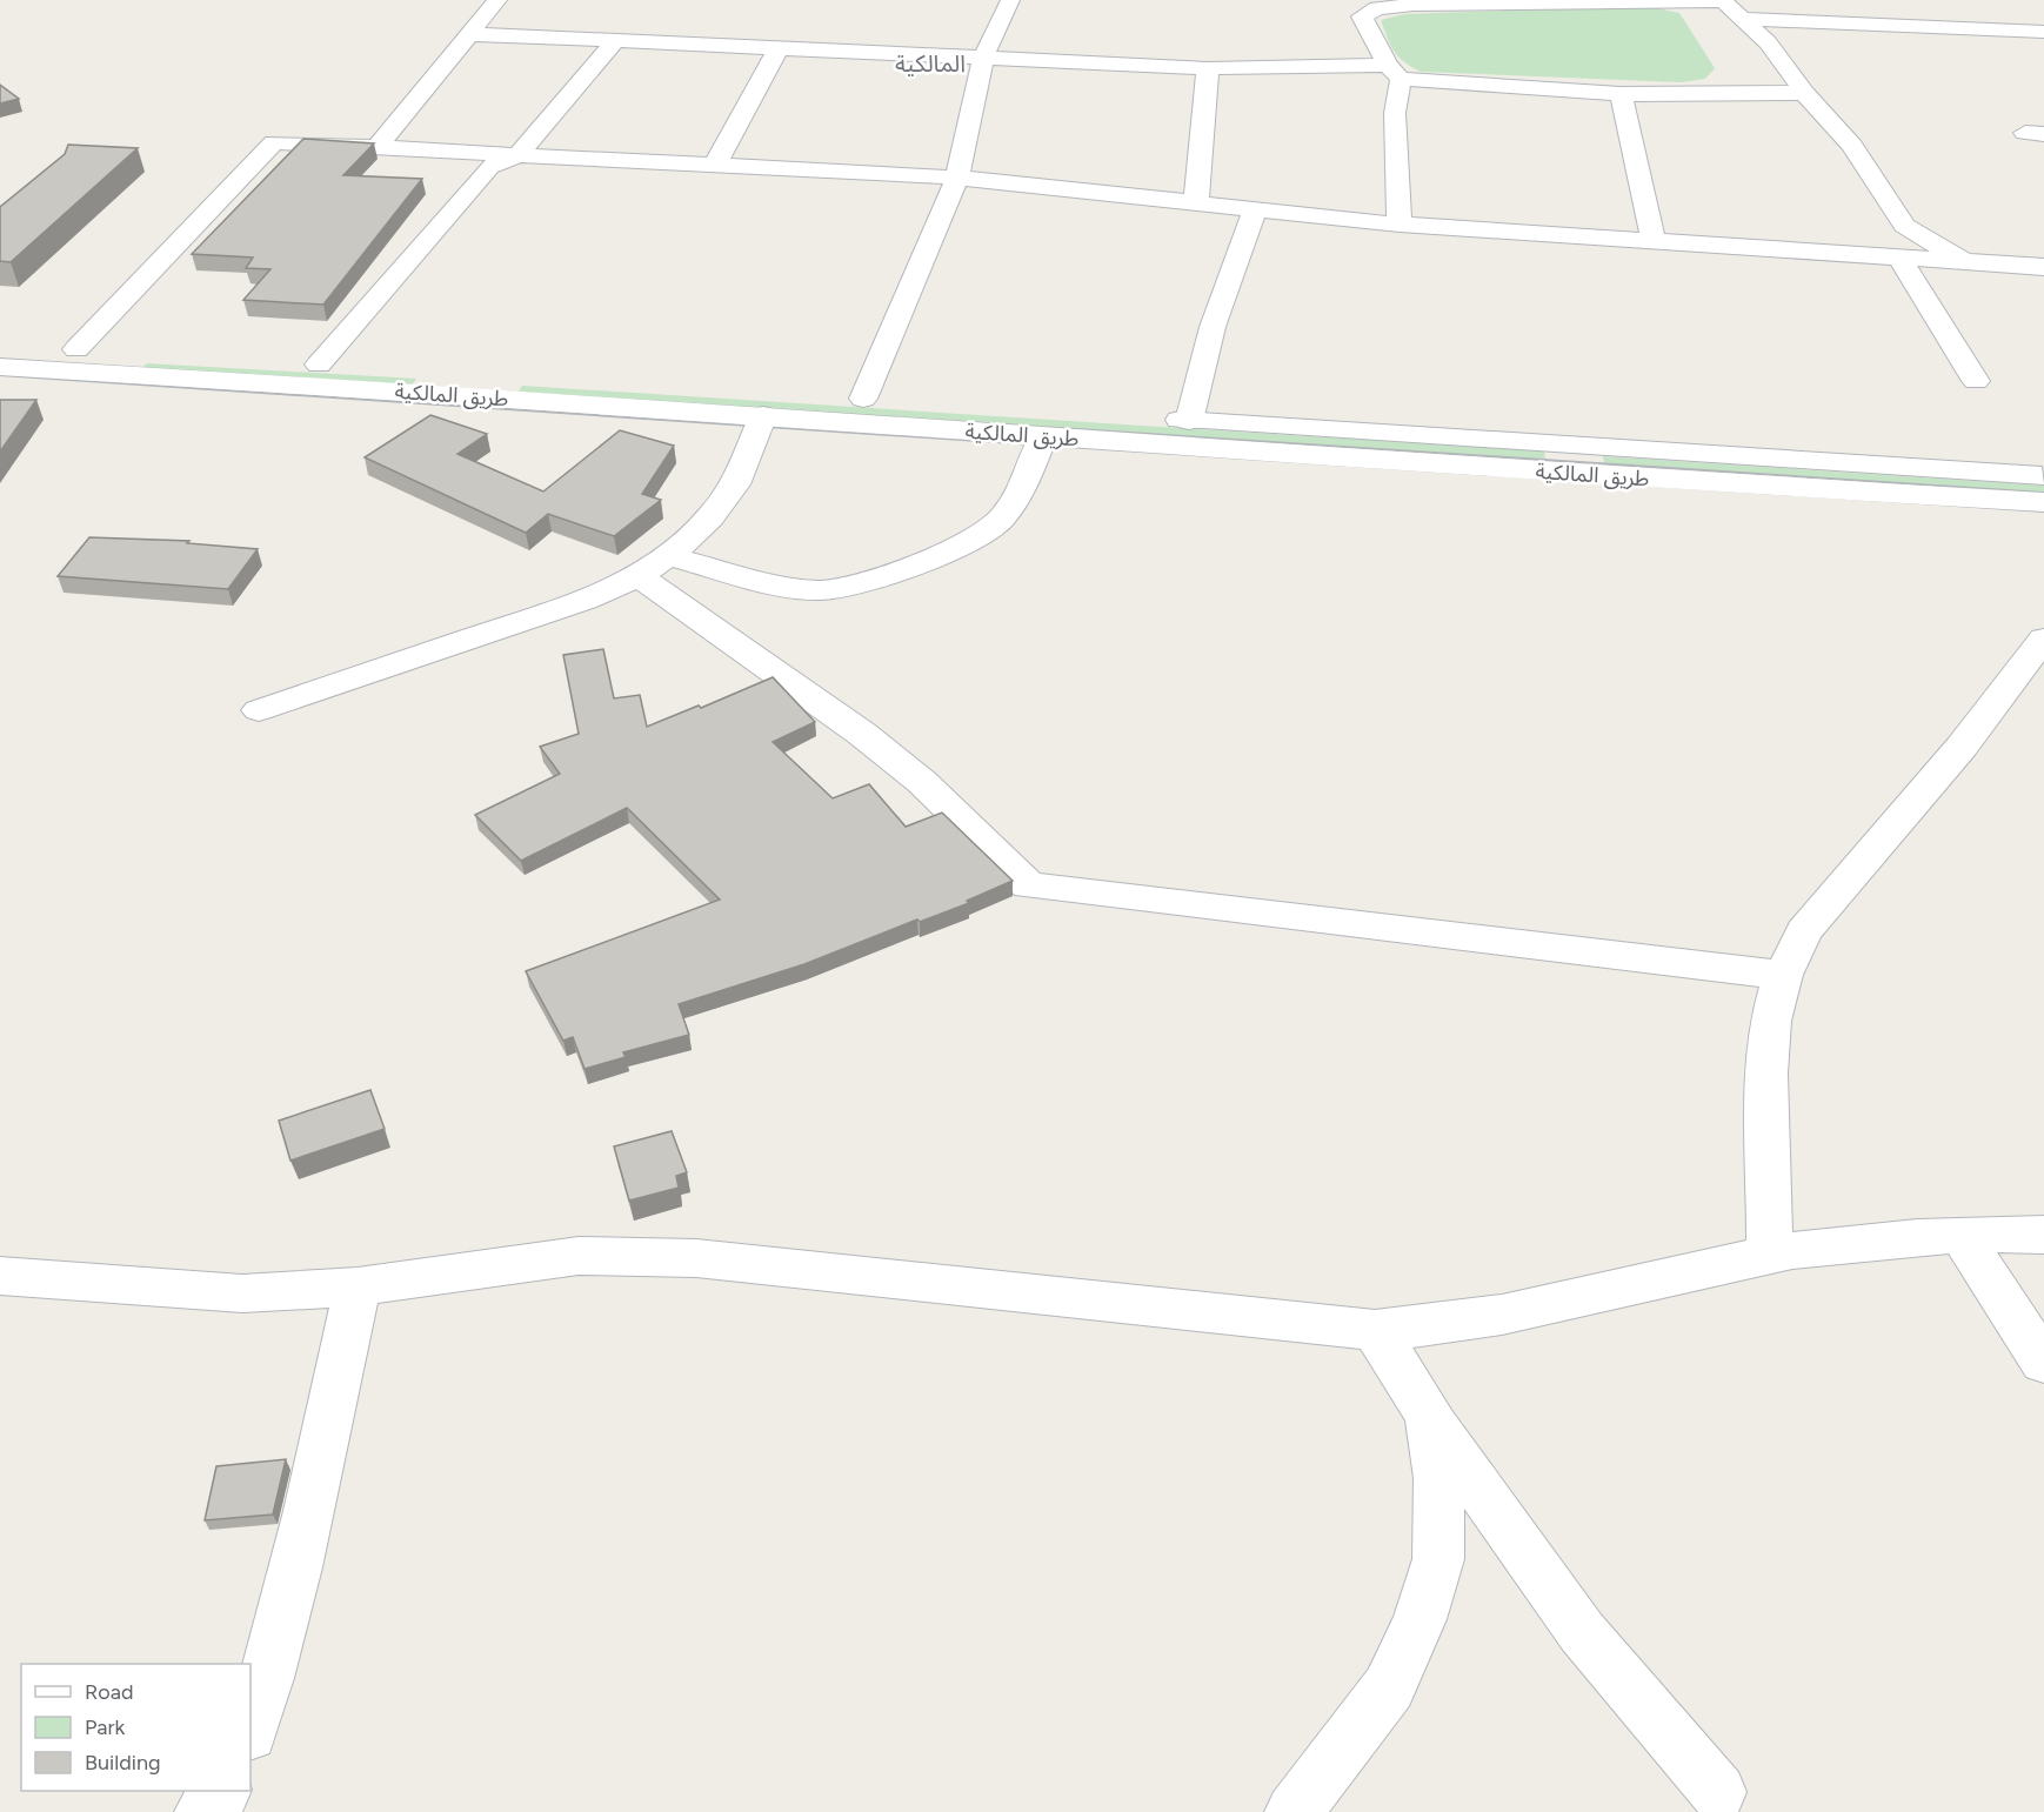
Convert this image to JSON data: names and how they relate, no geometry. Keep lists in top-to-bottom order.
{
  "streets": {
    "street": ["طريق المالكية"]
  },
  "districts": ["المالكية"],
  "legend": ["Road", "Park", "Building"]
}
